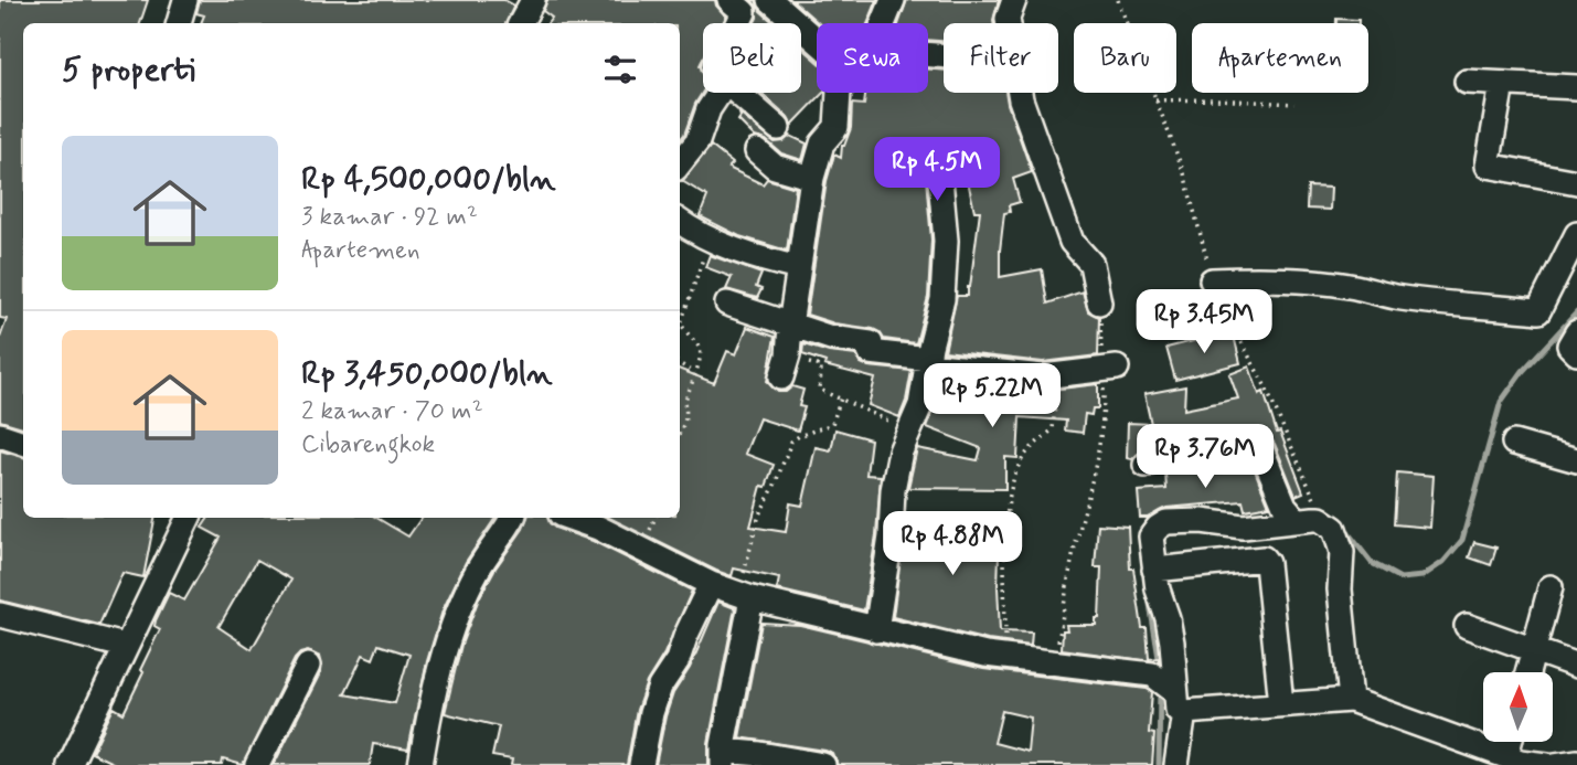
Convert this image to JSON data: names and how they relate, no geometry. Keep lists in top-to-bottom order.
{
  "north": "top",
  "page": {
    "chip": [
      "Beli",
      "Sewa",
      "Filter",
      "Baru",
      "Apartemen"
    ],
    "heading": "5 properti",
    "list": [
      {
        "name": "Rp 4,500,000/bln",
        "note": "3 kamar · 92 m² · Apartemen"
      },
      {
        "name": "Rp 3,450,000/bln",
        "note": "2 kamar · 70 m² · Cibarengkok"
      }
    ],
    "price": [
      "Rp 4.5M",
      "Rp 3.45M",
      "Rp 5.22M",
      "Rp 3.76M",
      "Rp 4.88M"
    ]
  }
}
